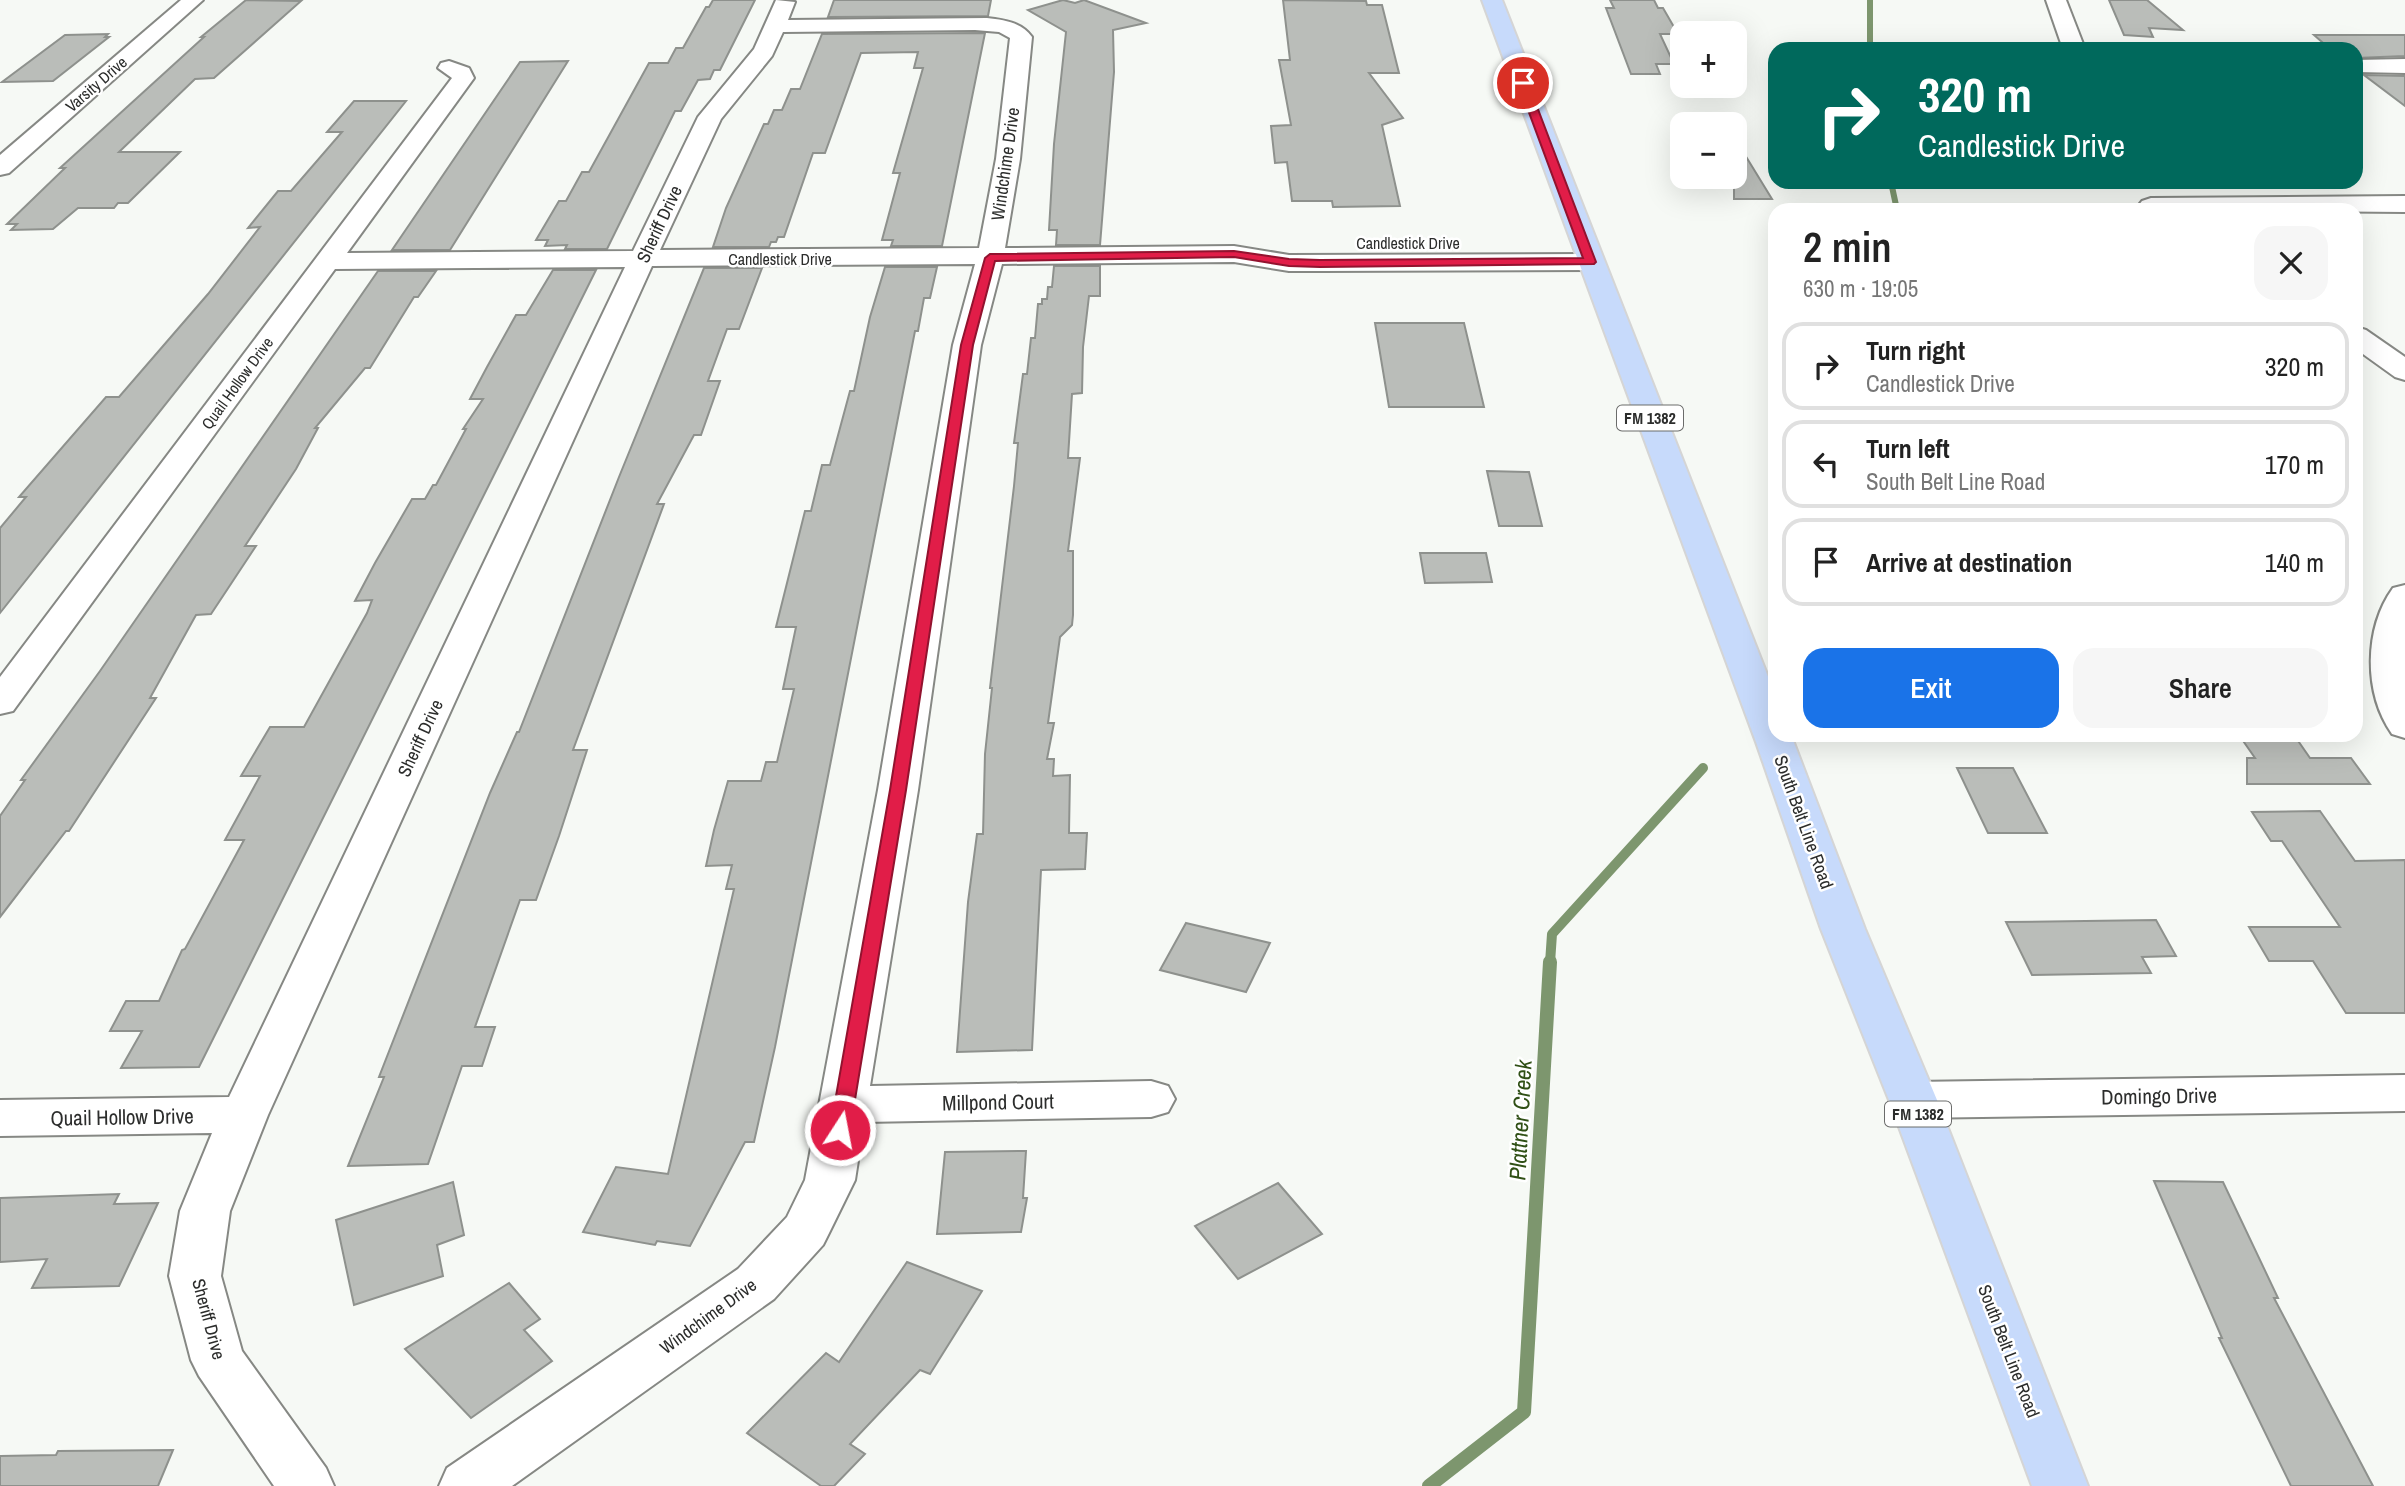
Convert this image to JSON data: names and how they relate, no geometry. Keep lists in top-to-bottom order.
{
  "streets": {
    "main road": ["FM 1382", "South Belt Line Road"],
    "street": [
      "Varsity Drive",
      "Windchime Drive",
      "Sheriff Drive",
      "Candlestick Drive",
      "Quail Hollow Drive",
      "Domingo Drive",
      "Millpond Court"
    ]
  },
  "crossings": [
    ["Windchime Drive", "Sheriff Drive"],
    ["Windchime Drive", "Candlestick Drive"],
    ["Windchime Drive", "Millpond Court"],
    ["Sheriff Drive", "Candlestick Drive"],
    ["Sheriff Drive", "Quail Hollow Drive"],
    ["Candlestick Drive", "Quail Hollow Drive"],
    ["Candlestick Drive", "South Belt Line Road"],
    ["South Belt Line Road", "Domingo Drive"]
  ],
  "water": ["Plattner Creek"],
  "page": {
    "map_buttons": ["+", "−"],
    "turn": ["320 m", "Candlestick Drive"],
    "heading": ["2 min", "630 m · 19:05"],
    "list": [
      {
        "name": "Turn right",
        "note": "Candlestick Drive",
        "value": "320 m"
      },
      {
        "name": "Turn left",
        "note": "South Belt Line Road",
        "value": "170 m"
      },
      {
        "name": "Arrive at destination",
        "value": "140 m"
      }
    ],
    "buttons": ["Exit", "Share"]
  }
}
